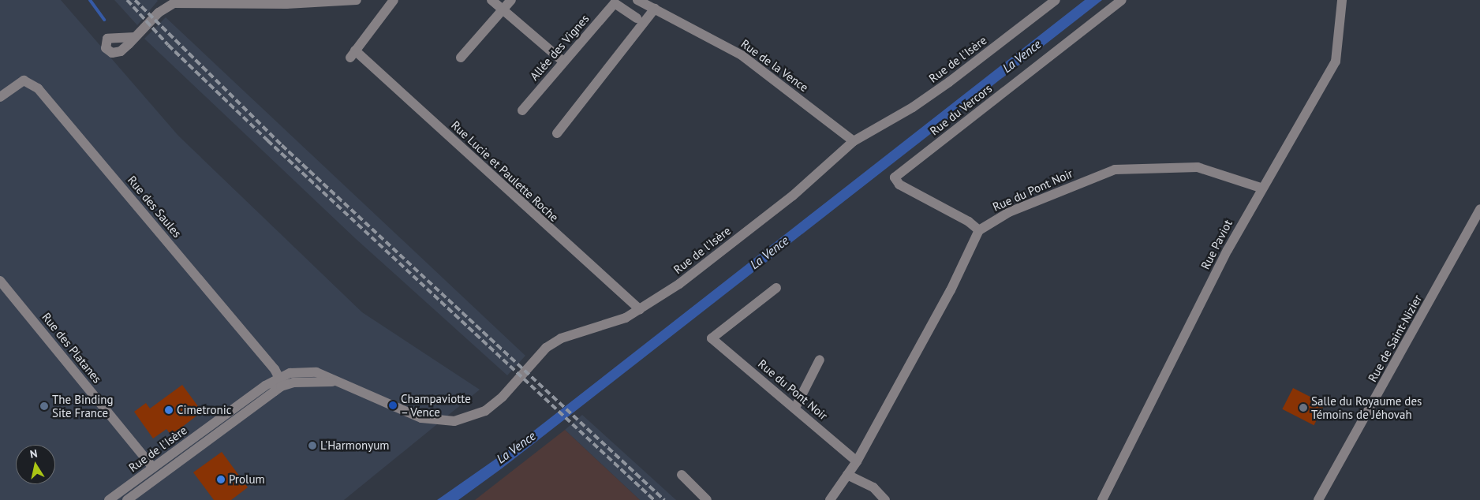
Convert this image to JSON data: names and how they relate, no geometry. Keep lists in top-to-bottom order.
{
  "streets": {
    "street": [
      "Allée des Vignes",
      "Rue de l'Isère",
      "Rue de la Vence",
      "Rue du Vercors",
      "Rue Lucie et Paulette Roche",
      "Rue du Pont Noir",
      "Rue des Saules",
      "Rue Paviot",
      "Rue de Saint-Nizier",
      "Rue des Platanes"
    ]
  },
  "crossings": [
    ["Rue de l'Isère", "Rue de la Vence"],
    ["Rue de l'Isère", "Rue Lucie et Paulette Roche"],
    ["Rue de l'Isère", "Rue des Saules"],
    ["Rue de l'Isère", "Rue des Platanes"],
    ["Rue du Vercors", "Rue du Pont Noir"],
    ["Rue du Pont Noir", "Rue Paviot"]
  ],
  "water": ["La Vence"],
  "places": [
    "Champaviotte – Vence",
    "The Binding Site France",
    "Salle du Royaume des Témoins de Jéhovah",
    "Cimetronic",
    "L'Harmonyum",
    "Prolum"
  ],
  "north": "top"
}
